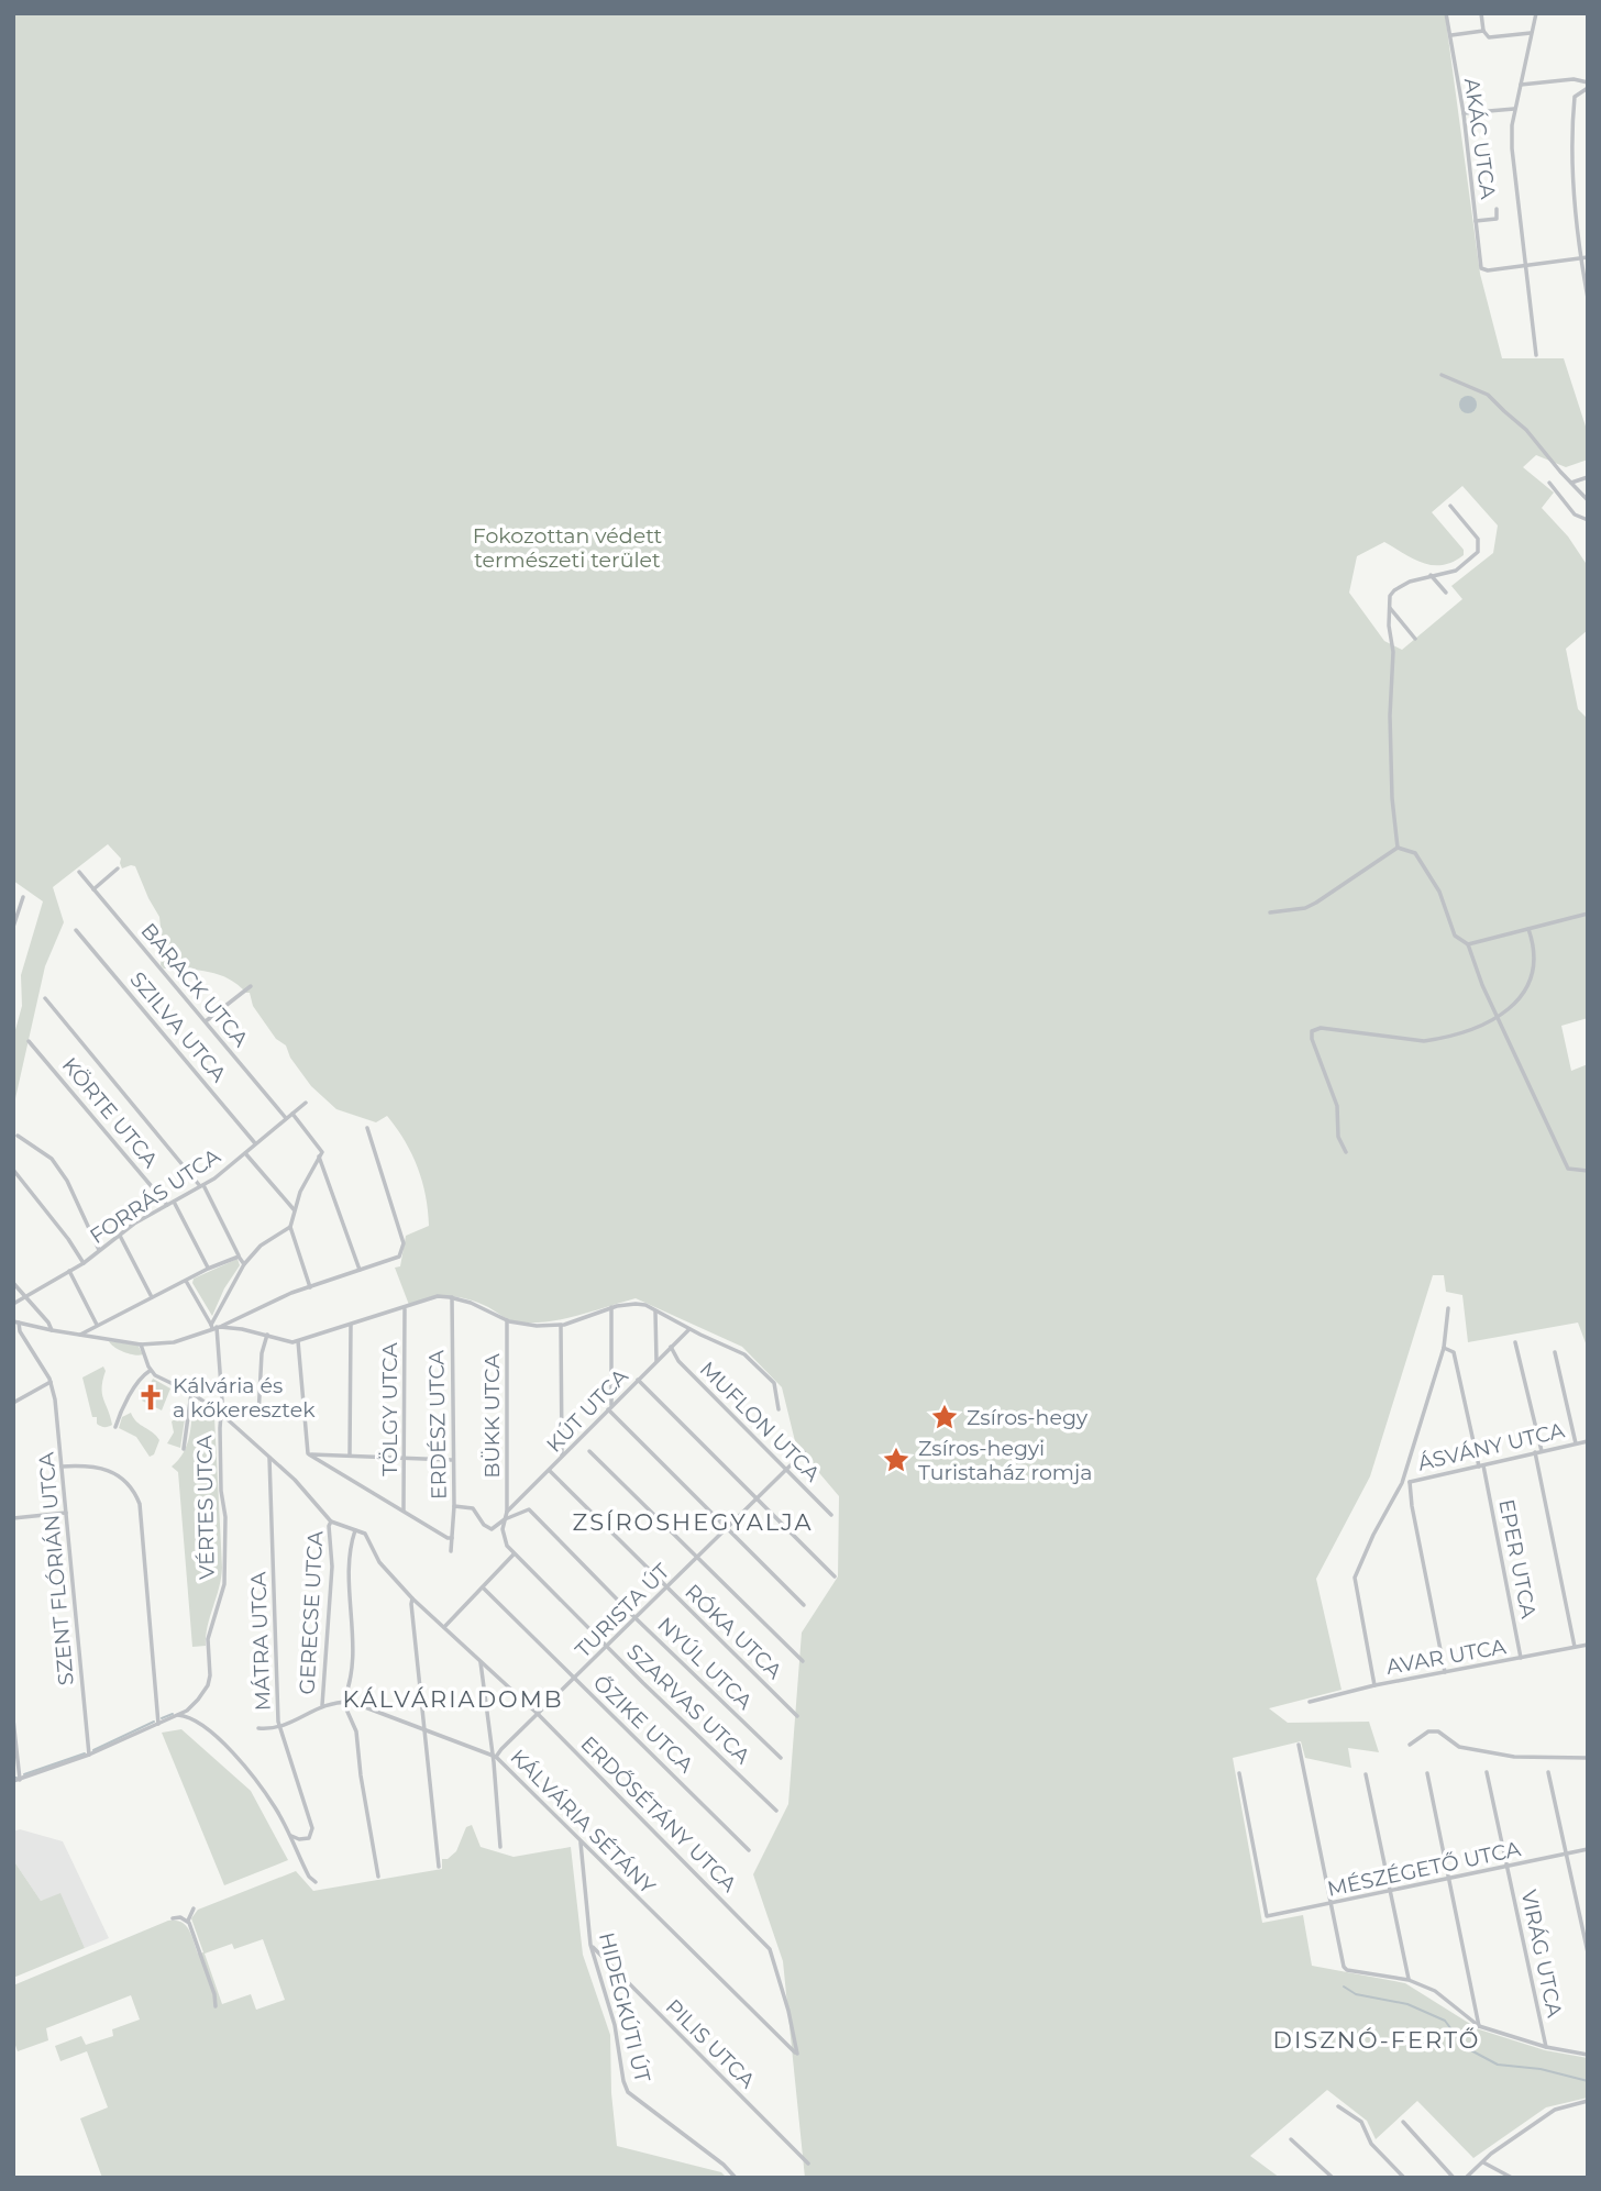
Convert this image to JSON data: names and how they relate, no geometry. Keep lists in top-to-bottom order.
{
  "streets": {
    "street": [
      "AKÁC UTCA",
      "BARACK UTCA",
      "SZILVA UTCA",
      "KÖRTE UTCA",
      "FORRÁS UTCA",
      "TÖLGY UTCA",
      "KÚT UTCA",
      "BÜKK UTCA",
      "MUFLON UTCA",
      "ERDÉSZ UTCA",
      "ÁSVÁNY UTCA",
      "VÉRTES UTCA",
      "EPER UTCA",
      "SZENT FLÓRIÁN UTCA",
      "TURISTA ÚT",
      "GERECSE UTCA",
      "RÓKA UTCA",
      "MÁTRA UTCA",
      "AVAR UTCA",
      "NYÚL UTCA",
      "SZARVAS UTCA",
      "ŐZIKE UTCA",
      "ERDŐSÉTÁNY UTCA",
      "KÁLVÁRIA SÉTÁNY",
      "MÉSZÉGETŐ UTCA",
      "VIRÁG UTCA",
      "HIDEGKÚTI ÚT",
      "PILIS UTCA"
    ]
  },
  "crossings": [
    ["BARACK UTCA", "FORRÁS UTCA"],
    ["SZILVA UTCA", "FORRÁS UTCA"],
    ["KÖRTE UTCA", "FORRÁS UTCA"],
    ["KÚT UTCA", "BÜKK UTCA"],
    ["KÚT UTCA", "MUFLON UTCA"],
    ["KÚT UTCA", "RÓKA UTCA"],
    ["MUFLON UTCA", "TURISTA ÚT"],
    ["ÁSVÁNY UTCA", "EPER UTCA"],
    ["VÉRTES UTCA", "SZENT FLÓRIÁN UTCA"],
    ["EPER UTCA", "AVAR UTCA"],
    ["TURISTA ÚT", "RÓKA UTCA"],
    ["TURISTA ÚT", "NYÚL UTCA"],
    ["TURISTA ÚT", "SZARVAS UTCA"],
    ["TURISTA ÚT", "ŐZIKE UTCA"],
    ["TURISTA ÚT", "ERDŐSÉTÁNY UTCA"],
    ["TURISTA ÚT", "KÁLVÁRIA SÉTÁNY"],
    ["GERECSE UTCA", "ERDŐSÉTÁNY UTCA"],
    ["GERECSE UTCA", "KÁLVÁRIA SÉTÁNY"],
    ["MÁTRA UTCA", "KÁLVÁRIA SÉTÁNY"],
    ["ERDŐSÉTÁNY UTCA", "KÁLVÁRIA SÉTÁNY"],
    ["KÁLVÁRIA SÉTÁNY", "HIDEGKÚTI ÚT"],
    ["MÉSZÉGETŐ UTCA", "VIRÁG UTCA"],
    ["HIDEGKÚTI ÚT", "PILIS UTCA"]
  ],
  "districts": ["ZSÍROSHEGYALJA", "KÁLVÁRIADOMB", "DISZNÓ-FERTŐ"],
  "parks": ["Fokozottan védett természeti terület"],
  "places": {
    "church": ["Kálvária és a kőkeresztek"],
    "place": ["Zsíros-hegy", "Zsíros-hegyi Turistaház romja"]
  }
}
